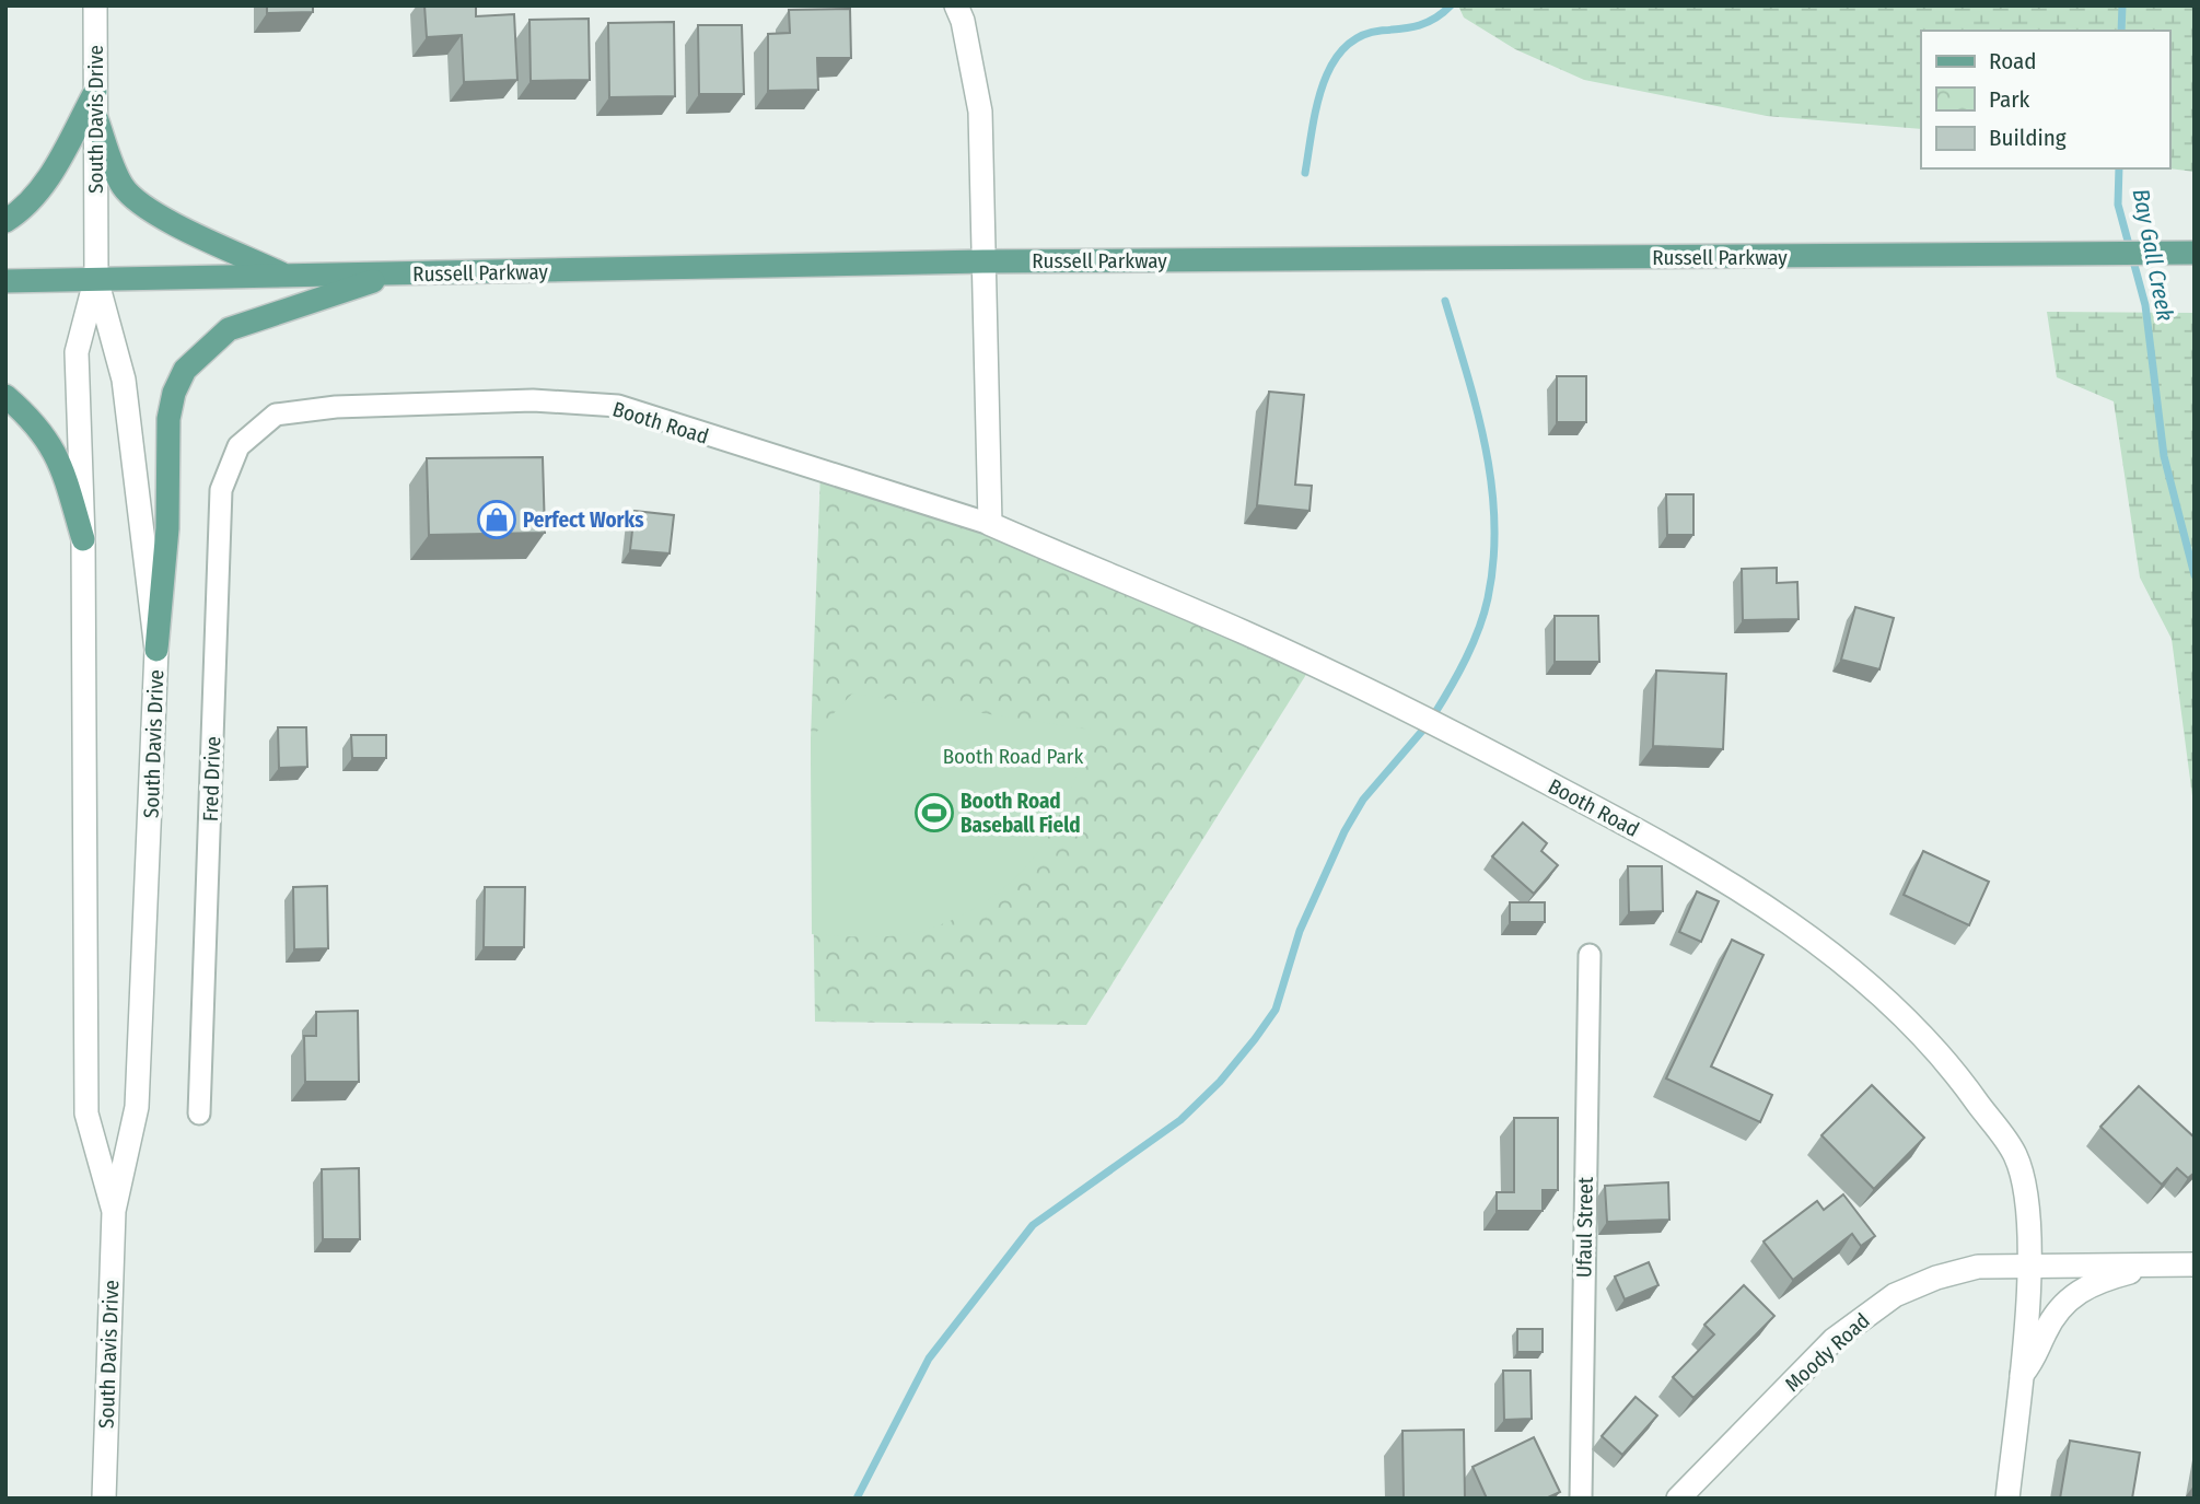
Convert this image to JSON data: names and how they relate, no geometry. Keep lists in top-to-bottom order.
{
  "streets": {
    "main road": ["Russell Parkway"],
    "street": [
      "South Davis Drive",
      "Booth Road",
      "Fred Drive",
      "Ufaul Street",
      "Moody Road"
    ]
  },
  "crossings": [
    ["South Davis Drive", "Russell Parkway"],
    ["Booth Road", "Fred Drive"],
    ["Booth Road", "Moody Road"]
  ],
  "water": ["Bay Gall Creek"],
  "parks": ["Booth Road Park"],
  "places": {
    "shop": ["Perfect Works"],
    "sports": ["Booth Road Baseball Field"]
  },
  "legend": ["Road", "Park", "Building"]
}
